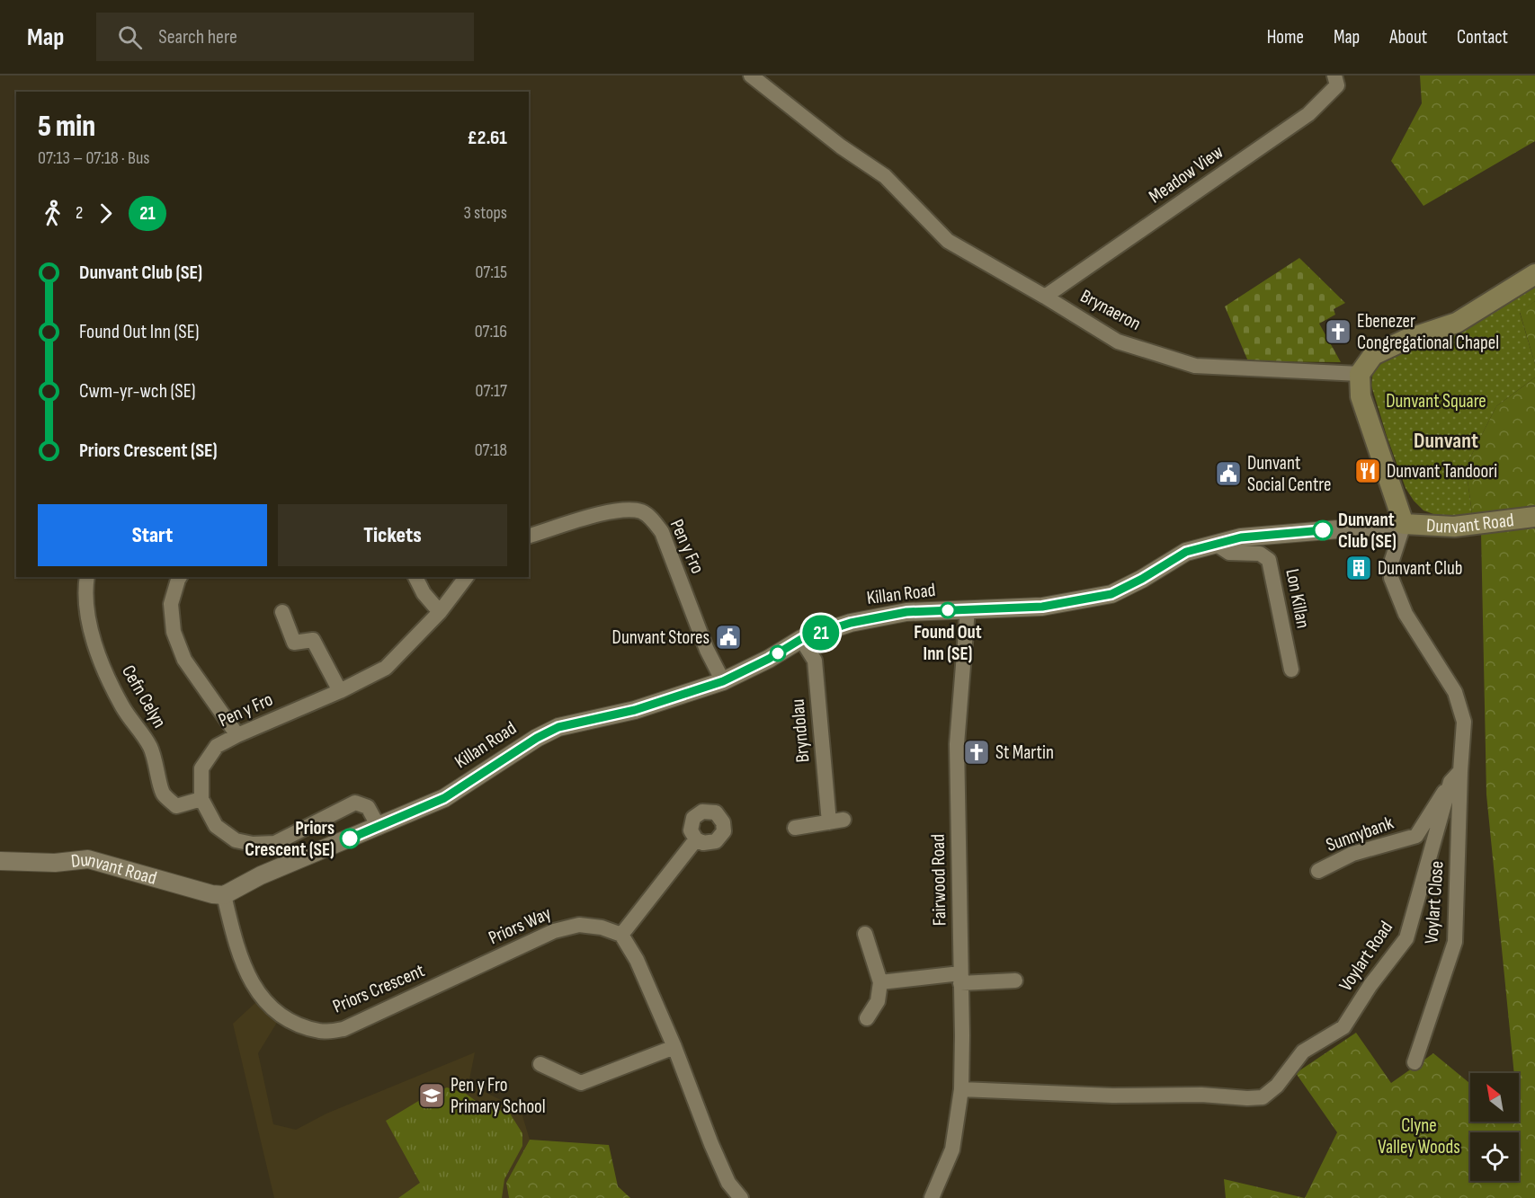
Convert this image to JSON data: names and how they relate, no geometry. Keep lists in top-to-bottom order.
{
  "streets": {
    "main road": ["Dunvant Road"],
    "street": [
      "Meadow View",
      "Brynaeron",
      "Pen y Fro",
      "Killan Road",
      "Lon Killan",
      "Cefn Celyn",
      "Bryndolau",
      "Sunnybank",
      "Fairwood Road",
      "Voylart Close",
      "Priors Way",
      "Voylart Road",
      "Priors Crescent"
    ]
  },
  "crossings": [
    ["Meadow View", "Brynaeron"],
    ["Dunvant Road", "Killan Road"],
    ["Dunvant Road", "Voylart Road"],
    ["Dunvant Road", "Priors Crescent"],
    ["Pen y Fro", "Killan Road"],
    ["Pen y Fro", "Cefn Celyn"],
    ["Killan Road", "Lon Killan"],
    ["Killan Road", "Bryndolau"],
    ["Killan Road", "Fairwood Road"],
    ["Killan Road", "Voylart Road"],
    ["Killan Road", "Priors Crescent"],
    ["Sunnybank", "Voylart Close"],
    ["Sunnybank", "Voylart Road"],
    ["Fairwood Road", "Voylart Road"],
    ["Voylart Close", "Voylart Road"],
    ["Priors Way", "Priors Crescent"]
  ],
  "districts": ["Dunvant"],
  "parks": ["Dunvant Square", "Clyne Valley Woods"],
  "places": {
    "church": ["Ebenezer Congregational Chapel", "St Martin"],
    "restaurant": ["Dunvant Tandoori"],
    "public building": ["Dunvant Social Centre", "Dunvant Stores"],
    "other": ["Dunvant Club (SE)", "Found Out Inn (SE)", "Priors Crescent (SE)"],
    "building": ["Dunvant Club"],
    "school or university": ["Pen y Fro Primary School"]
  },
  "lines": ["bus line 21"],
  "north": "top left",
  "page": {
    "header": "Map",
    "search": "Search here",
    "nav": [
      "Home",
      "Map",
      "About",
      "Contact"
    ],
    "on_map": "21",
    "heading": ["5 min", "07:13 – 07:18 · Bus", "£2.61"],
    "legs": ["2", "21", "3 stops"],
    "list": [
      {
        "name": "Dunvant Club (SE)",
        "value": "07:15"
      },
      {
        "name": "Found Out Inn (SE)",
        "value": "07:16"
      },
      {
        "name": "Cwm-yr-wch (SE)",
        "value": "07:17"
      },
      {
        "name": "Priors Crescent (SE)",
        "value": "07:18"
      }
    ],
    "buttons": ["Start", "Tickets"]
  }
}
